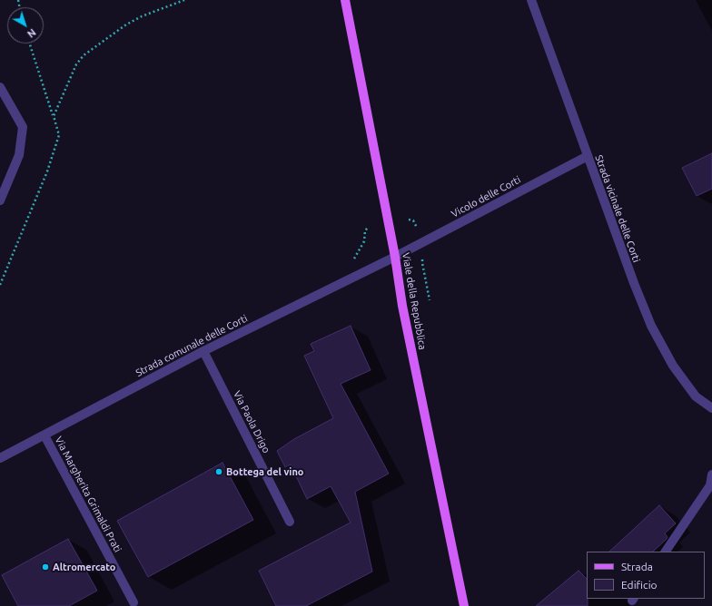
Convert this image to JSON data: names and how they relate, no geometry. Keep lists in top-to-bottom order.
{
  "streets": {
    "main road": ["Viale della Repubblica"],
    "street": [
      "Vicolo delle Corti",
      "Strada vicinale delle Corti",
      "Strada comunale delle Corti",
      "Via Paola Drigo",
      "Via Margherita Grimaldi Prati"
    ]
  },
  "crossings": [
    ["Vicolo delle Corti", "Strada vicinale delle Corti"],
    ["Vicolo delle Corti", "Viale della Repubblica"],
    ["Vicolo delle Corti", "Strada comunale delle Corti"],
    ["Viale della Repubblica", "Strada comunale delle Corti"],
    ["Strada comunale delle Corti", "Via Paola Drigo"],
    ["Strada comunale delle Corti", "Via Margherita Grimaldi Prati"]
  ],
  "places": ["Bottega del vino", "Altromercato"],
  "legend": ["Strada", "Edificio"],
  "north": "bottom right"
}
